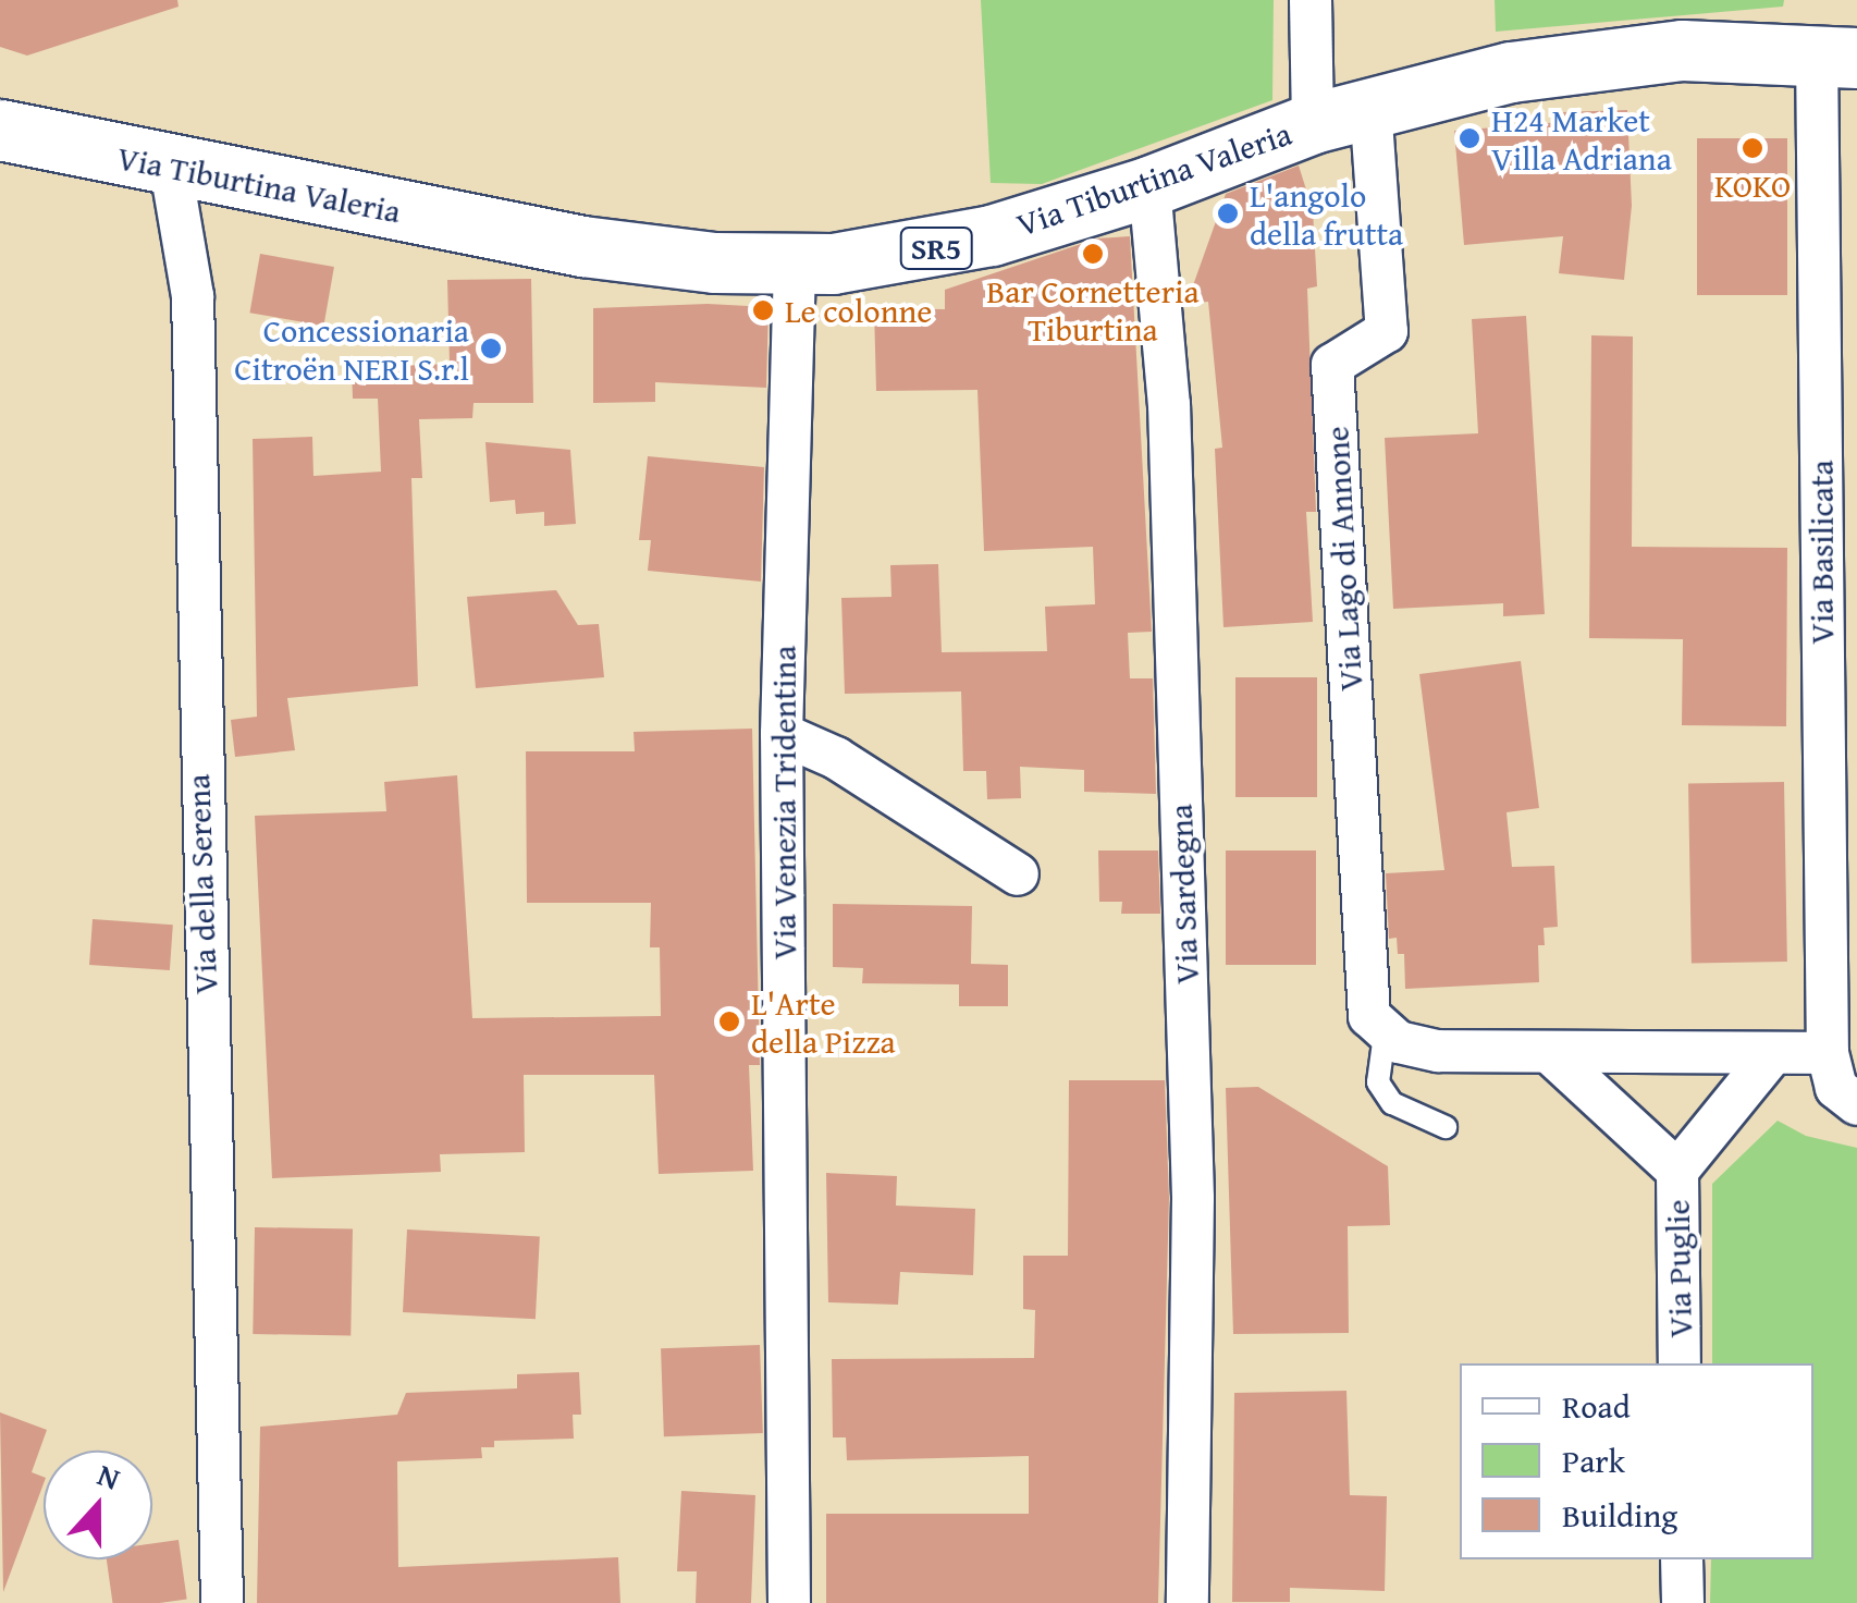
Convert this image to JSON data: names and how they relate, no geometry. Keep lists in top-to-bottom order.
{
  "streets": {
    "main road": ["Via Tiburtina Valeria", "SR5"],
    "street": [
      "Via Basilicata",
      "Via Lago di Annone",
      "Via Venezia Tridentina",
      "Via della Serena",
      "Via Sardegna",
      "Via Puglie"
    ]
  },
  "crossings": [
    ["Via Tiburtina Valeria", "Via Basilicata"],
    ["Via Tiburtina Valeria", "Via Lago di Annone"],
    ["Via Tiburtina Valeria", "Via Venezia Tridentina"],
    ["Via Tiburtina Valeria", "Via della Serena"],
    ["Via Tiburtina Valeria", "Via Sardegna"]
  ],
  "places": [
    "H24 Market Villa Adriana",
    "KOKO",
    "L'angolo della frutta",
    "Bar Cornetteria Tiburtina",
    "Le colonne",
    "Concessionaria Citroën NERI S.r.l",
    "L'Arte della Pizza"
  ],
  "legend": ["Road", "Park", "Building"],
  "north": "top"
}
